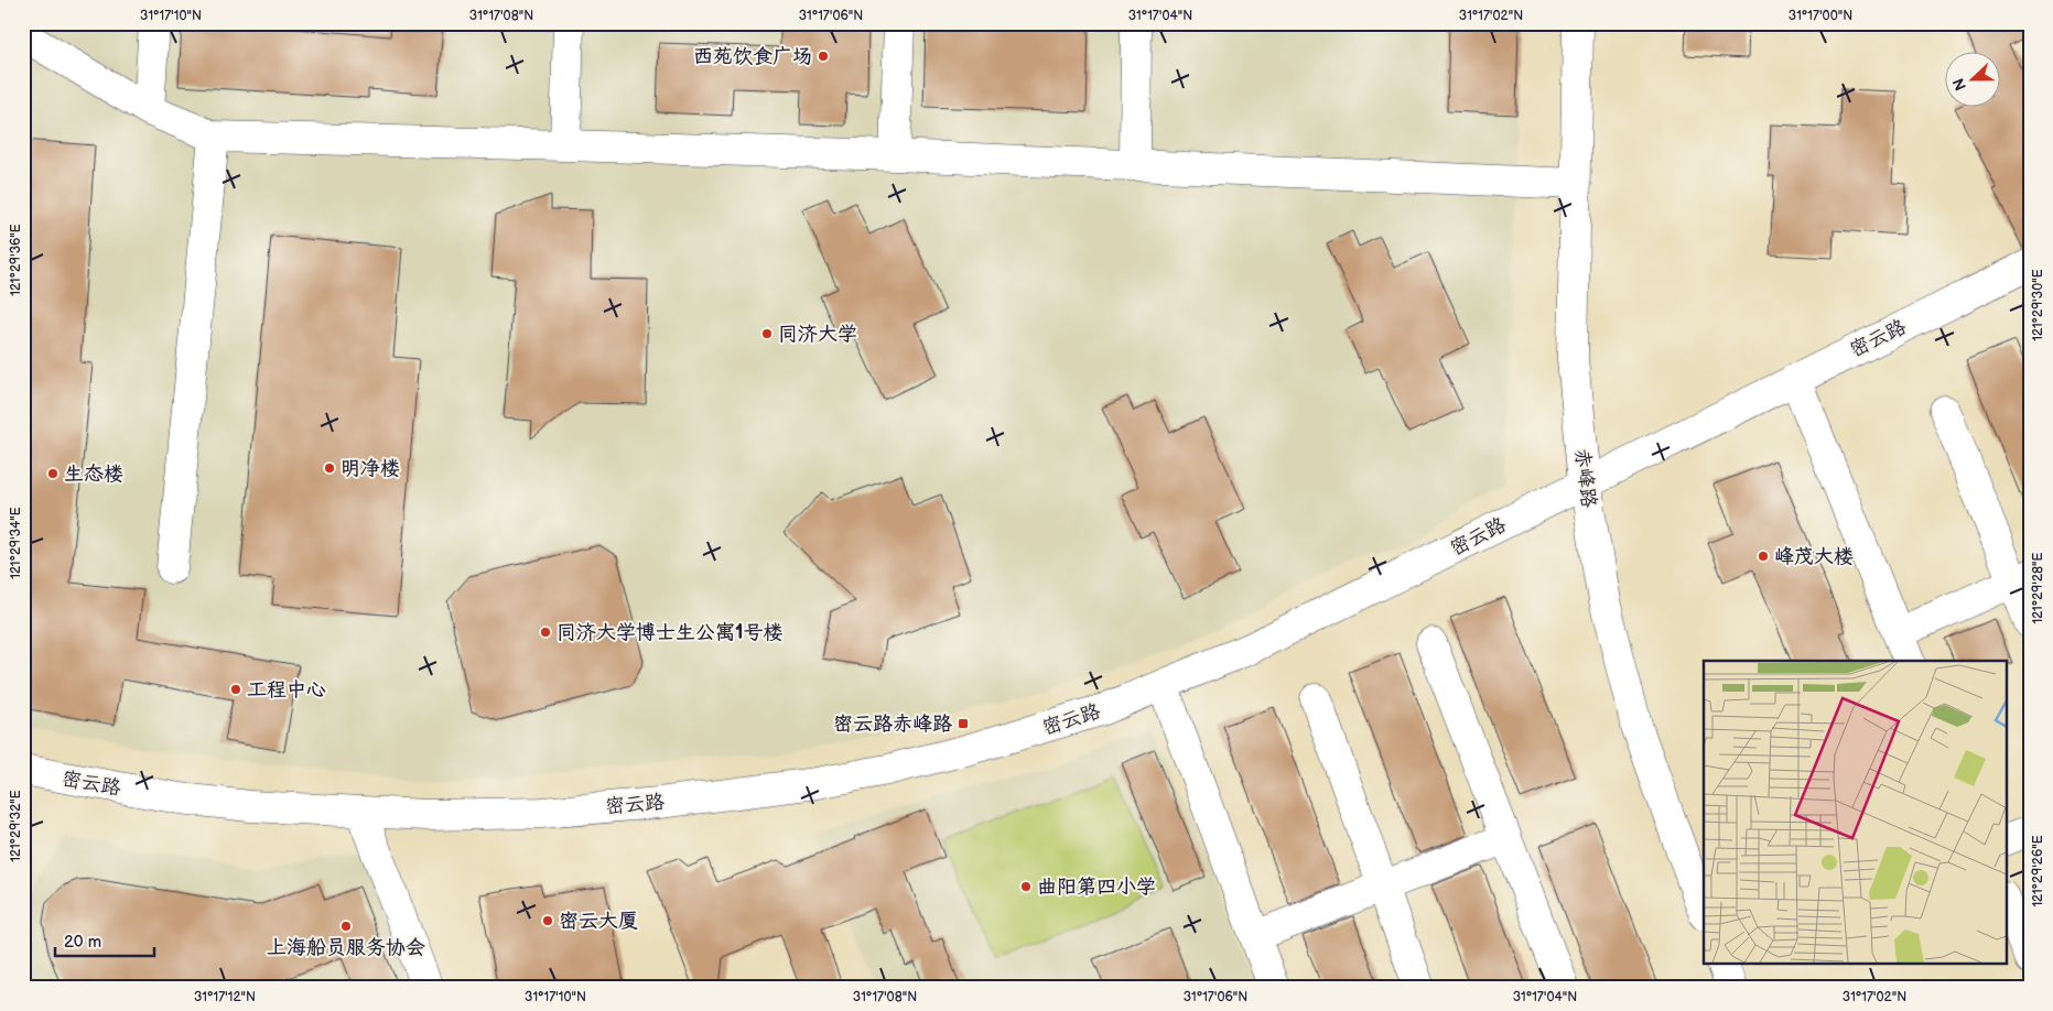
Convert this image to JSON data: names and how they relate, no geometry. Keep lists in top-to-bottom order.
{
  "streets": {
    "street": ["密云路", "赤峰路"]
  },
  "crossings": [
    ["密云路", "赤峰路"]
  ],
  "places": {
    "other": [
      "西苑饮食广场",
      "同济大学",
      "明净楼",
      "生态楼",
      "峰茂大楼",
      "同济大学博士生公寓1号楼",
      "工程中心",
      "曲阳第四小学",
      "密云大厦",
      "上海船员服务协会"
    ],
    "transit": ["密云路赤峰路"]
  },
  "scale_bar": "20 m",
  "north": "left",
  "coordinates": [
    "31°17'10\"N",
    "31°17'08\"N",
    "31°17'06\"N",
    "31°17'04\"N",
    "31°17'02\"N",
    "31°17'00\"N",
    "121°29'36\"E",
    "121°29'30\"E",
    "121°29'34\"E",
    "121°29'28\"E",
    "121°29'32\"E",
    "121°29'26\"E",
    "31°17'12\"N"
  ]
}
